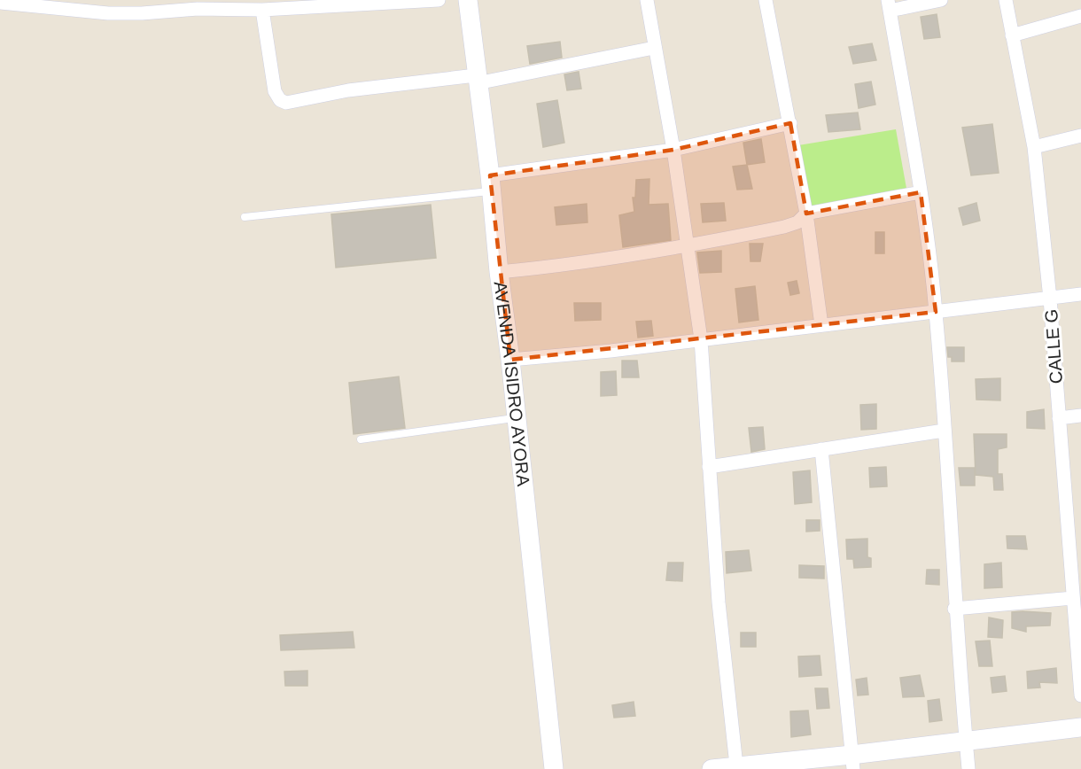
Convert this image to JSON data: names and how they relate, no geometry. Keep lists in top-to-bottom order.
{
  "streets": {
    "street": ["CALLE G", "AVENIDA ISIDRO AYORA"]
  }
}
